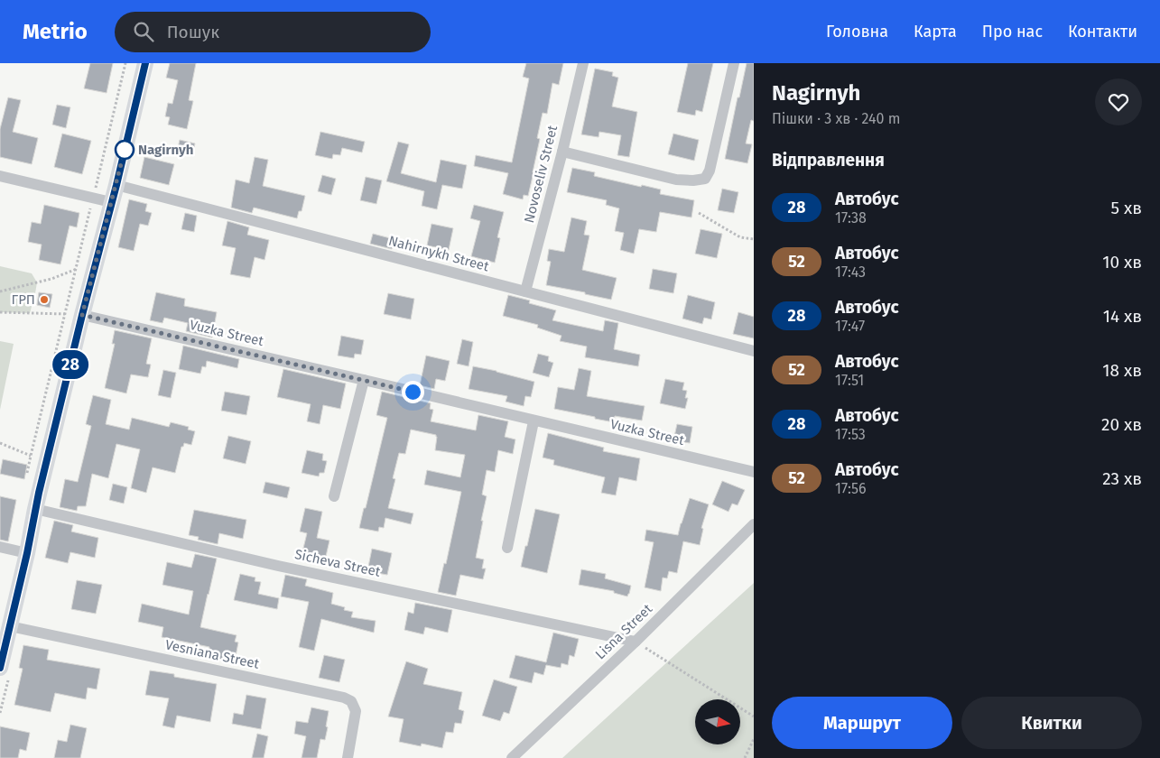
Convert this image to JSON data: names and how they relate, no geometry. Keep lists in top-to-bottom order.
{
  "streets": {
    "street": [
      "Novoseliv Street",
      "Nahirnykh Street",
      "Vuzka Street",
      "Sicheva Street",
      "Lisna Street",
      "Vesniana Street"
    ]
  },
  "crossings": [
    ["Novoseliv Street", "Nahirnykh Street"],
    ["Sicheva Street", "Lisna Street"]
  ],
  "places": ["Nagirnyh", "ГРП"],
  "lines": ["bus line 28"],
  "north": "right",
  "page": {
    "header": "Metrio",
    "search": "Пошук",
    "nav": [
      "Головна",
      "Карта",
      "Про нас",
      "Контакти"
    ],
    "on_map": "28",
    "heading": [
      ["Nagirnyh", "Пішки · 3 хв · 240 m"],
      "Відправлення"
    ],
    "list": [
      {
        "mark": "28",
        "name": "Автобус",
        "note": "17:38",
        "value": "5 хв"
      },
      {
        "mark": "52",
        "name": "Автобус",
        "note": "17:43",
        "value": "10 хв"
      },
      {
        "mark": "28",
        "name": "Автобус",
        "note": "17:47",
        "value": "14 хв"
      },
      {
        "mark": "52",
        "name": "Автобус",
        "note": "17:51",
        "value": "18 хв"
      },
      {
        "mark": "28",
        "name": "Автобус",
        "note": "17:53",
        "value": "20 хв"
      },
      {
        "mark": "52",
        "name": "Автобус",
        "note": "17:56",
        "value": "23 хв"
      }
    ],
    "buttons": ["Маршрут", "Квитки"]
  }
}
